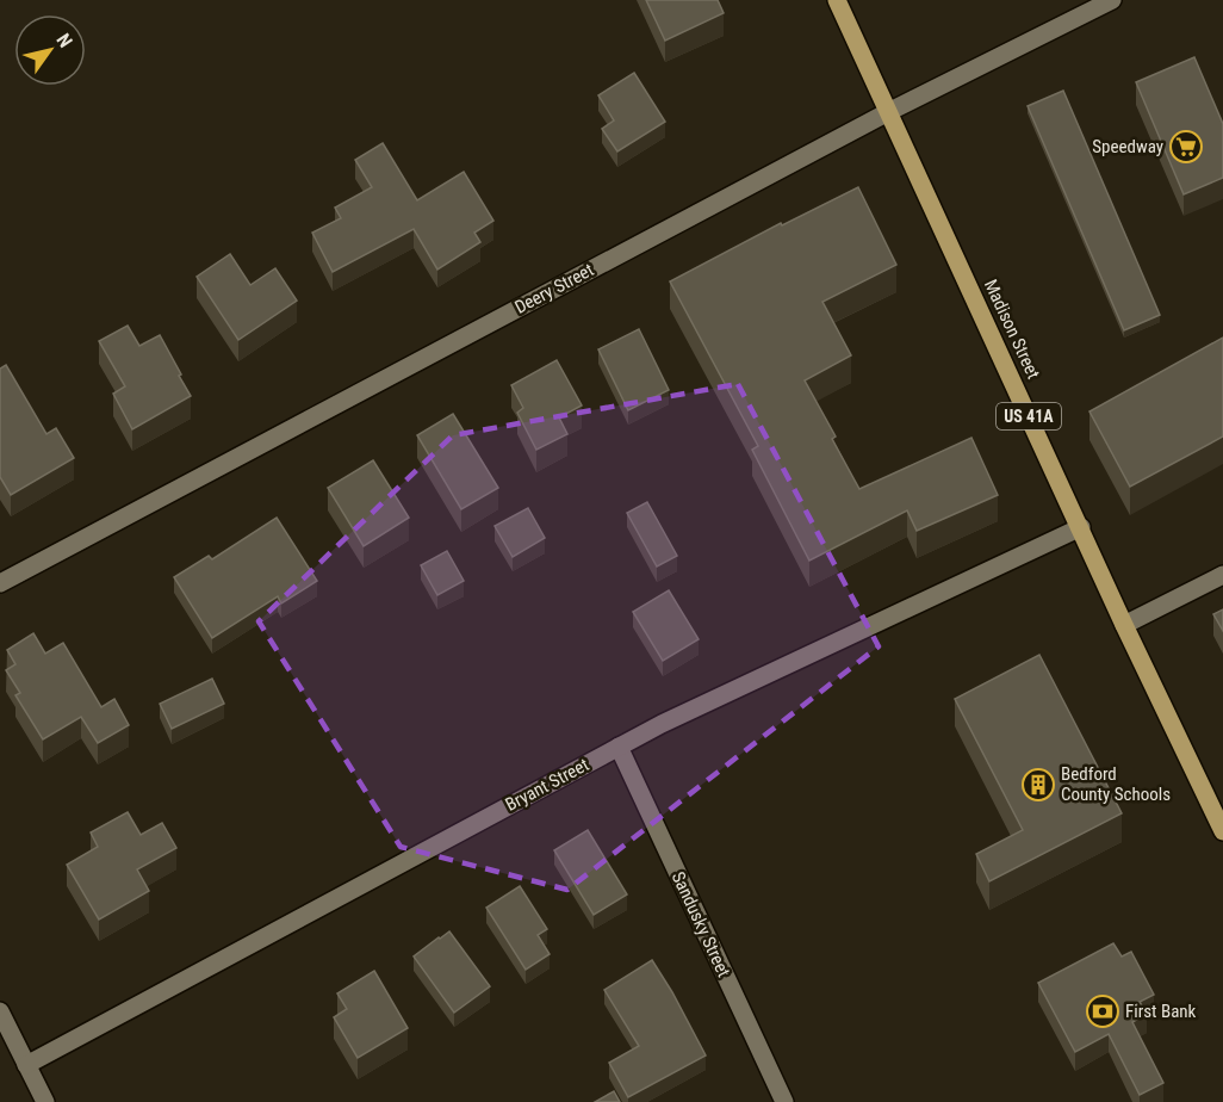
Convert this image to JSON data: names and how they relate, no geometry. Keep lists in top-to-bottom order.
{
  "streets": {
    "main road": ["Madison Street", "US 41A"],
    "street": ["Deery Street", "Bryant Street", "Sandusky Street"]
  },
  "crossings": [
    ["Deery Street", "Madison Street"],
    ["Madison Street", "Bryant Street"],
    ["Bryant Street", "Sandusky Street"]
  ],
  "places": {
    "supermarket": ["Speedway"],
    "building": ["Bedford County Schools"],
    "bank": ["First Bank"]
  },
  "north": "top right"
}
